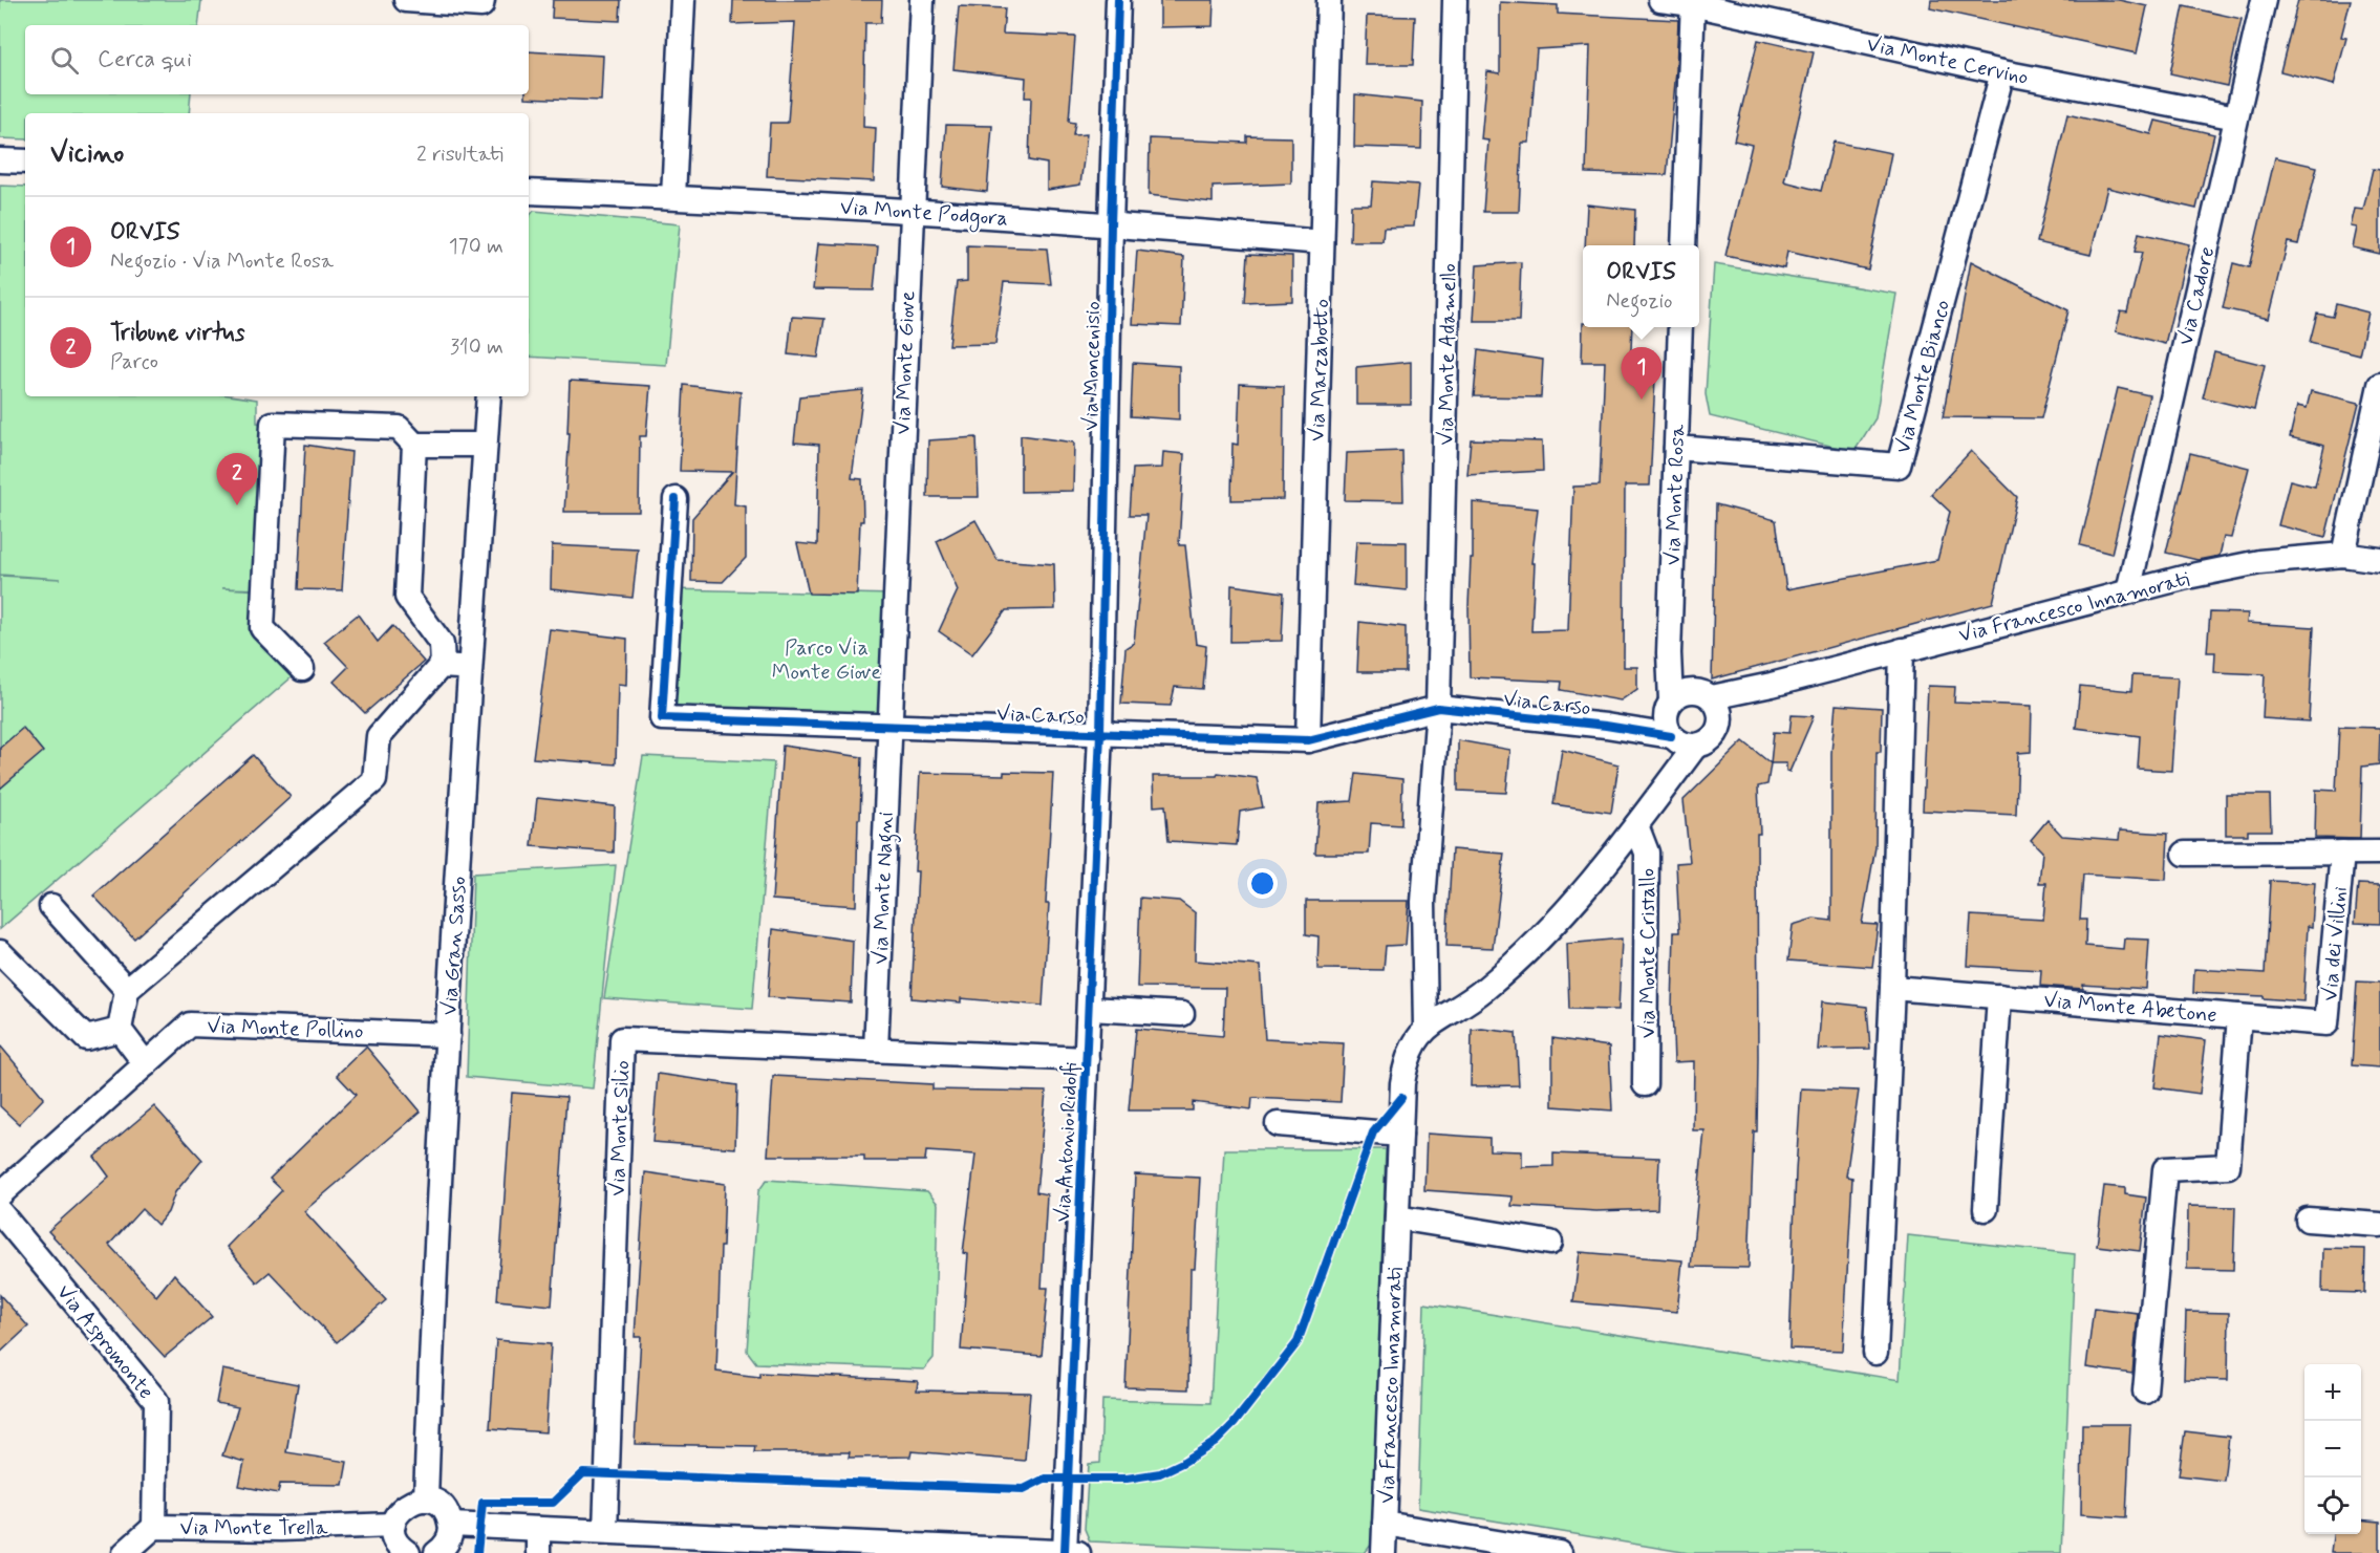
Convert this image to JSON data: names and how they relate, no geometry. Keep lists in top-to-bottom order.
{
  "streets": {
    "street": [
      "Via Monte Cervino",
      "Via Monte Podgora",
      "Via Cadore",
      "Via Monte Adamello",
      "Via Monte Giove",
      "Via Moncenisio",
      "Via Marzabotto",
      "Via Monte Bianco",
      "Via Monte Rosa",
      "Via Francesco Innamorati",
      "Via Carso",
      "Via Monte Nagni",
      "Via dei Villini",
      "Via Gran Sasso",
      "Via Monte Cristallo",
      "Via Monte Abetone",
      "Via Monte Pollino",
      "Via Monte Silio",
      "Via Antonio Ridolfi",
      "Via Aspromonte",
      "Via Monte Trella"
    ]
  },
  "crossings": [
    ["Via Monte Cervino", "Via Cadore"],
    ["Via Monte Cervino", "Via Monte Bianco"],
    ["Via Monte Podgora", "Via Monte Giove"],
    ["Via Monte Podgora", "Via Moncenisio"],
    ["Via Monte Podgora", "Via Marzabotto"],
    ["Via Cadore", "Via Francesco Innamorati"],
    ["Via Monte Adamello", "Via Francesco Innamorati"],
    ["Via Monte Adamello", "Via Carso"],
    ["Via Monte Giove", "Via Carso"],
    ["Via Monte Giove", "Via Monte Nagni"],
    ["Via Moncenisio", "Via Carso"],
    ["Via Moncenisio", "Via Antonio Ridolfi"],
    ["Via Marzabotto", "Via Carso"],
    ["Via Monte Bianco", "Via Monte Rosa"],
    ["Via Monte Rosa", "Via Francesco Innamorati"],
    ["Via Monte Rosa", "Via Carso"],
    ["Via Francesco Innamorati", "Via Carso"],
    ["Via Francesco Innamorati", "Via Monte Cristallo"],
    ["Via Carso", "Via Monte Nagni"],
    ["Via Carso", "Via Antonio Ridolfi"],
    ["Via Monte Nagni", "Via Monte Silio"],
    ["Via dei Villini", "Via Monte Abetone"],
    ["Via Gran Sasso", "Via Monte Pollino"],
    ["Via Monte Silio", "Via Antonio Ridolfi"],
    ["Via Aspromonte", "Via Monte Trella"]
  ],
  "parks": ["Parco Via Monte Giove"],
  "page": {
    "search": "Cerca qui",
    "heading": ["Vicino", "2 risultati"],
    "list": [
      {
        "mark": "1",
        "name": "ORVIS",
        "note": "Negozio · Via Monte Rosa",
        "value": "170 m"
      },
      {
        "mark": "2",
        "name": "Tribune virtus",
        "note": "Parco",
        "value": "310 m"
      }
    ],
    "popup": ["ORVIS", "Negozio"],
    "pins": ["1", "2"],
    "map_buttons": ["+", "−"]
  }
}
